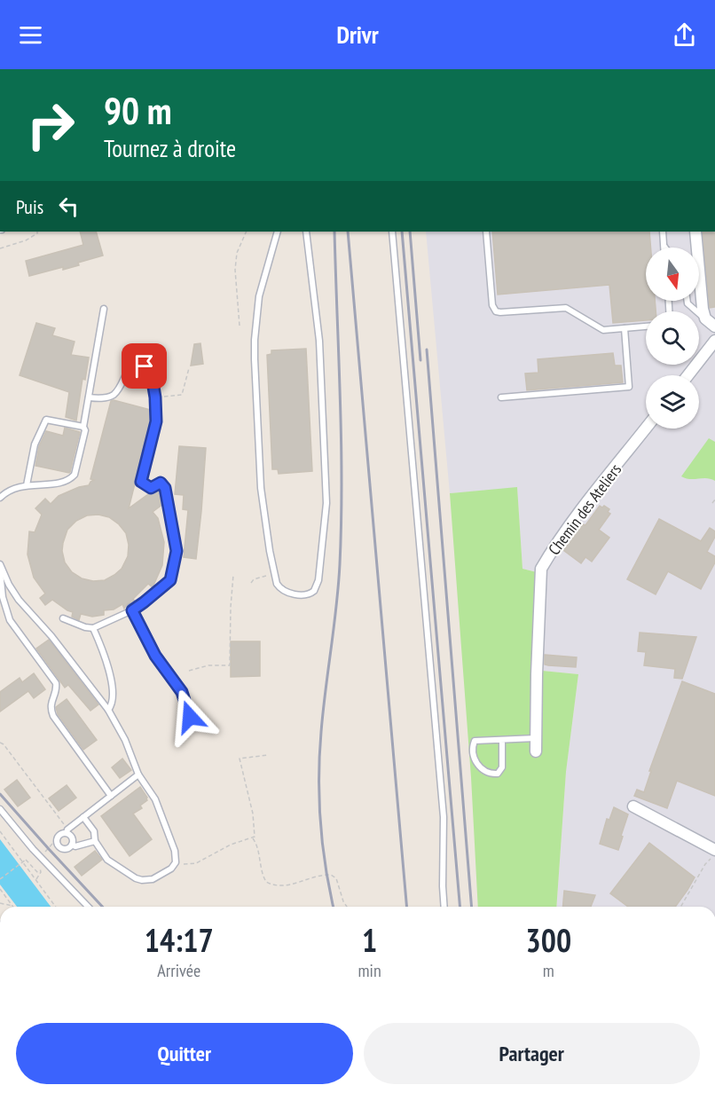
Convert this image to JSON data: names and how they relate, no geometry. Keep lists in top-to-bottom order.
{
  "streets": {
    "street": ["Chemin des Ateliers"]
  },
  "north": "bottom",
  "page": {
    "header": "Drivr",
    "turn": ["90 m", "Tournez à droite"],
    "then": "Puis",
    "eta": [
      "14:17",
      "Arrivée",
      "1",
      "min",
      "300",
      "m"
    ],
    "buttons": ["Quitter", "Partager"]
  }
}
